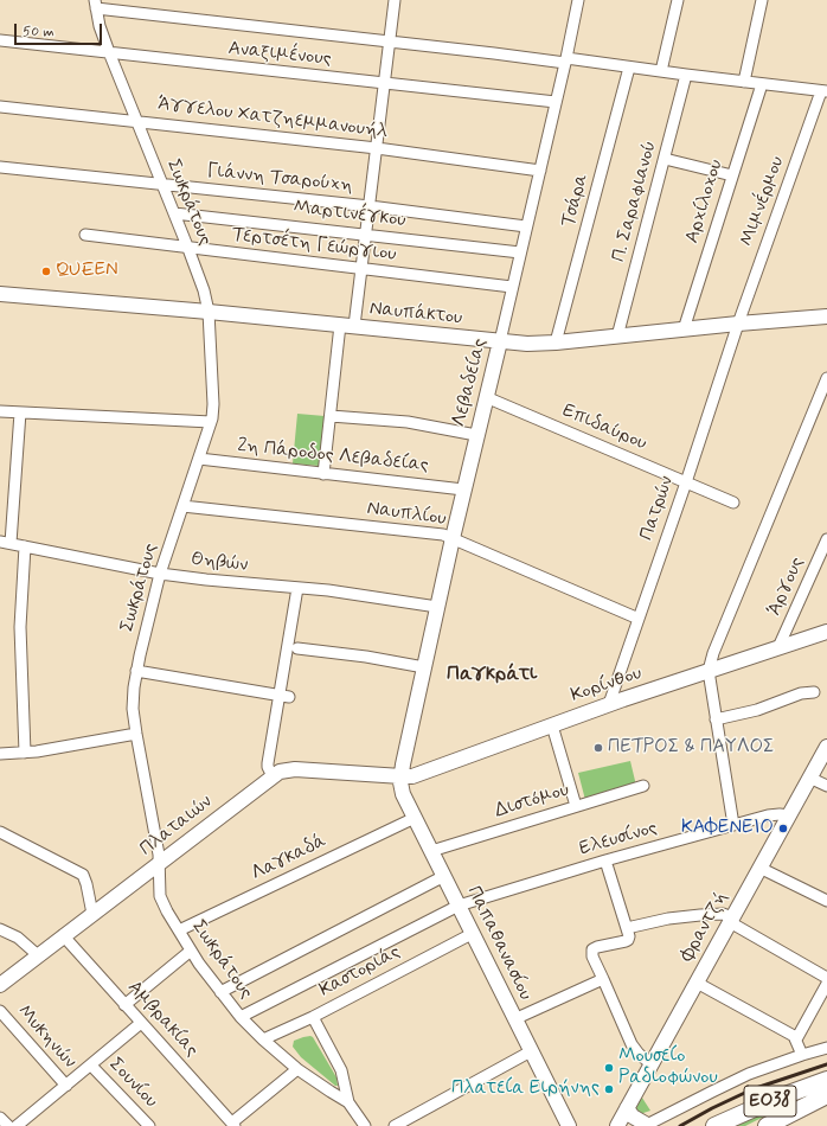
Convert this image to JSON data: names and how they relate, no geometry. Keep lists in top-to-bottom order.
{
  "streets": {
    "main road": [
      "Ναυπάκτου",
      "Λεβαδείας",
      "Κορίνθου",
      "Πλαταιών",
      "Φραντζή",
      "Παπαθανασίου",
      "ΕΟ38"
    ],
    "street": [
      "Αναξιμένους",
      "Άγγελου Χατζηεμμανουήλ",
      "Γιάννη Τσαρούχη",
      "Τσάρα",
      "Π. Σαραφιανού",
      "Αρχίλοχου",
      "Μιμνέρμου",
      "Σωκράτους",
      "Μαρτινέγκου",
      "Τερτσέτη Γεώργιου",
      "Επιδαύρου",
      "2η Πάροδος Λεβαδείας",
      "Πατρών",
      "Ναυπλίου",
      "Θηβών",
      "Άργους",
      "Διστόμου",
      "Ελευσίνος",
      "Λαγκαδά",
      "Καστοριάς",
      "Αμβρακίας",
      "Μυκηνών",
      "Σουνίου"
    ]
  },
  "crossings": [
    ["Αναξιμένους", "Σωκράτους"],
    ["Αναξιμένους", "Λεβαδείας"],
    ["Άγγελου Χατζηεμμανουήλ", "Σωκράτους"],
    ["Άγγελου Χατζηεμμανουήλ", "Λεβαδείας"],
    ["Γιάννη Τσαρούχη", "Σωκράτους"],
    ["Γιάννη Τσαρούχη", "Λεβαδείας"],
    ["Τσάρα", "Ναυπάκτου"],
    ["Π. Σαραφιανού", "Ναυπάκτου"],
    ["Αρχίλοχου", "Ναυπάκτου"],
    ["Μιμνέρμου", "Ναυπάκτου"],
    ["Μιμνέρμου", "Πατρών"],
    ["Σωκράτους", "Μαρτινέγκου"],
    ["Σωκράτους", "Τερτσέτη Γεώργιου"],
    ["Σωκράτους", "Ναυπάκτου"],
    ["Σωκράτους", "2η Πάροδος Λεβαδείας"],
    ["Σωκράτους", "Ναυπλίου"],
    ["Σωκράτους", "Θηβών"],
    ["Σωκράτους", "Πλαταιών"],
    ["Σωκράτους", "Ελευσίνος"],
    ["Σωκράτους", "Λαγκαδά"],
    ["Σωκράτους", "Καστοριάς"],
    ["Μαρτινέγκου", "Λεβαδείας"],
    ["Τερτσέτη Γεώργιου", "Λεβαδείας"],
    ["Ναυπάκτου", "Λεβαδείας"],
    ["Ναυπάκτου", "Πατρών"],
    ["Λεβαδείας", "Επιδαύρου"],
    ["Λεβαδείας", "2η Πάροδος Λεβαδείας"],
    ["Λεβαδείας", "Ναυπλίου"],
    ["Λεβαδείας", "Θηβών"],
    ["Λεβαδείας", "Κορίνθου"],
    ["Λεβαδείας", "Πλαταιών"],
    ["Λεβαδείας", "Παπαθανασίου"],
    ["Επιδαύρου", "Πατρών"],
    ["Πατρών", "Ναυπλίου"],
    ["Πατρών", "Κορίνθου"],
    ["Άργους", "Κορίνθου"],
    ["Κορίνθου", "Πλαταιών"],
    ["Κορίνθου", "Παπαθανασίου"],
    ["Διστόμου", "Παπαθανασίου"],
    ["Πλαταιών", "Παπαθανασίου"],
    ["Πλαταιών", "Αμβρακίας"],
    ["Ελευσίνος", "Φραντζή"],
    ["Ελευσίνος", "Παπαθανασίου"],
    ["Λαγκαδά", "Παπαθανασίου"],
    ["Παπαθανασίου", "Καστοριάς"],
    ["Αμβρακίας", "Μυκηνών"],
    ["Μυκηνών", "Σουνίου"]
  ],
  "districts": ["Παγκράτι"],
  "places": [
    "QUEEN",
    "ΠΕΤΡΟΣ & ΠΑΥΛΟΣ",
    "ΚΑΦΕΝΕΙΟ",
    "Μουσείο Ραδιοφώνου",
    "Πλατεία Ειρήνης"
  ],
  "scale_bar": "50 m"
}
